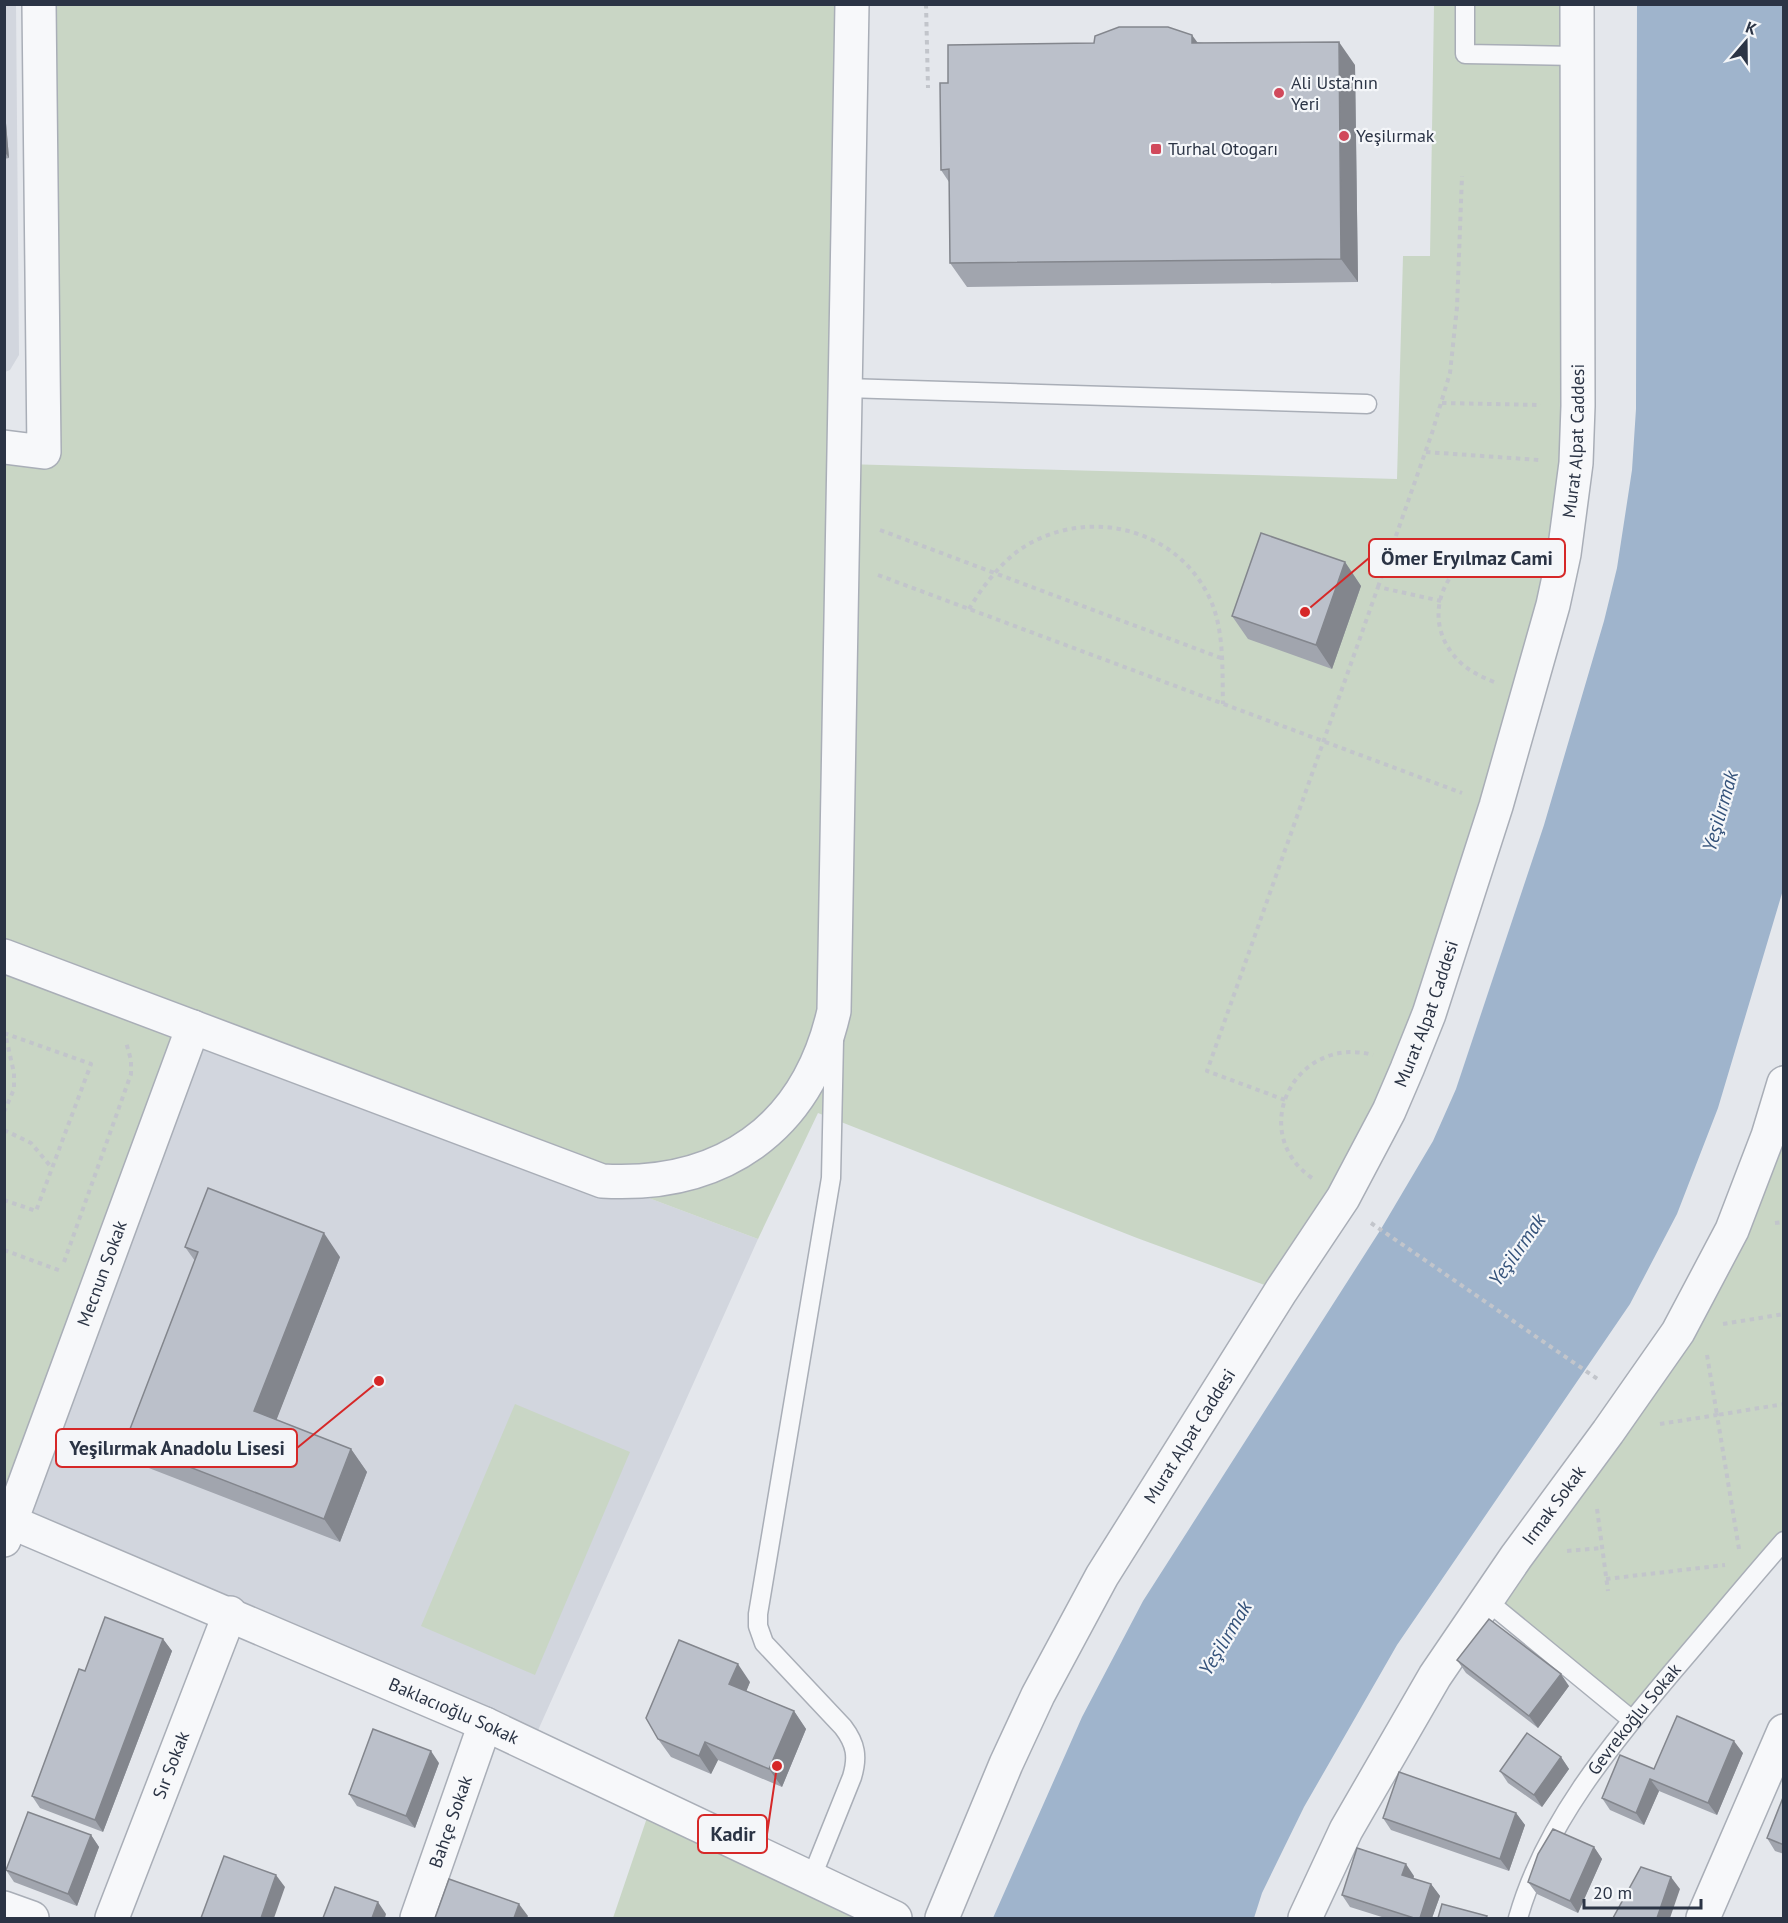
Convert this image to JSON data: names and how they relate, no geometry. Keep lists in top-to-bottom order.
{
  "streets": {
    "street": [
      "Murat Alpat Caddesi",
      "Mecnun Sokak",
      "Irmak Sokak",
      "Baklacıoğlu Sokak",
      "Sır Sokak",
      "Bahçe Sokak"
    ],
    "lane": ["Gevrekoğlu Sokak"]
  },
  "crossings": [
    ["Mecnun Sokak", "Baklacıoğlu Sokak"],
    ["Baklacıoğlu Sokak", "Sır Sokak"],
    ["Baklacıoğlu Sokak", "Bahçe Sokak"]
  ],
  "water": ["Yeşilırmak"],
  "places": {
    "other": [
      "Ali Usta'nın Yeri",
      "Yeşilırmak",
      "Ömer Eryılmaz Cami",
      "Yeşilırmak Anadolu Lisesi",
      "Kadir"
    ],
    "transit": ["Turhal Otogarı"]
  },
  "scale_bar": "20 m",
  "north": "top"
}
